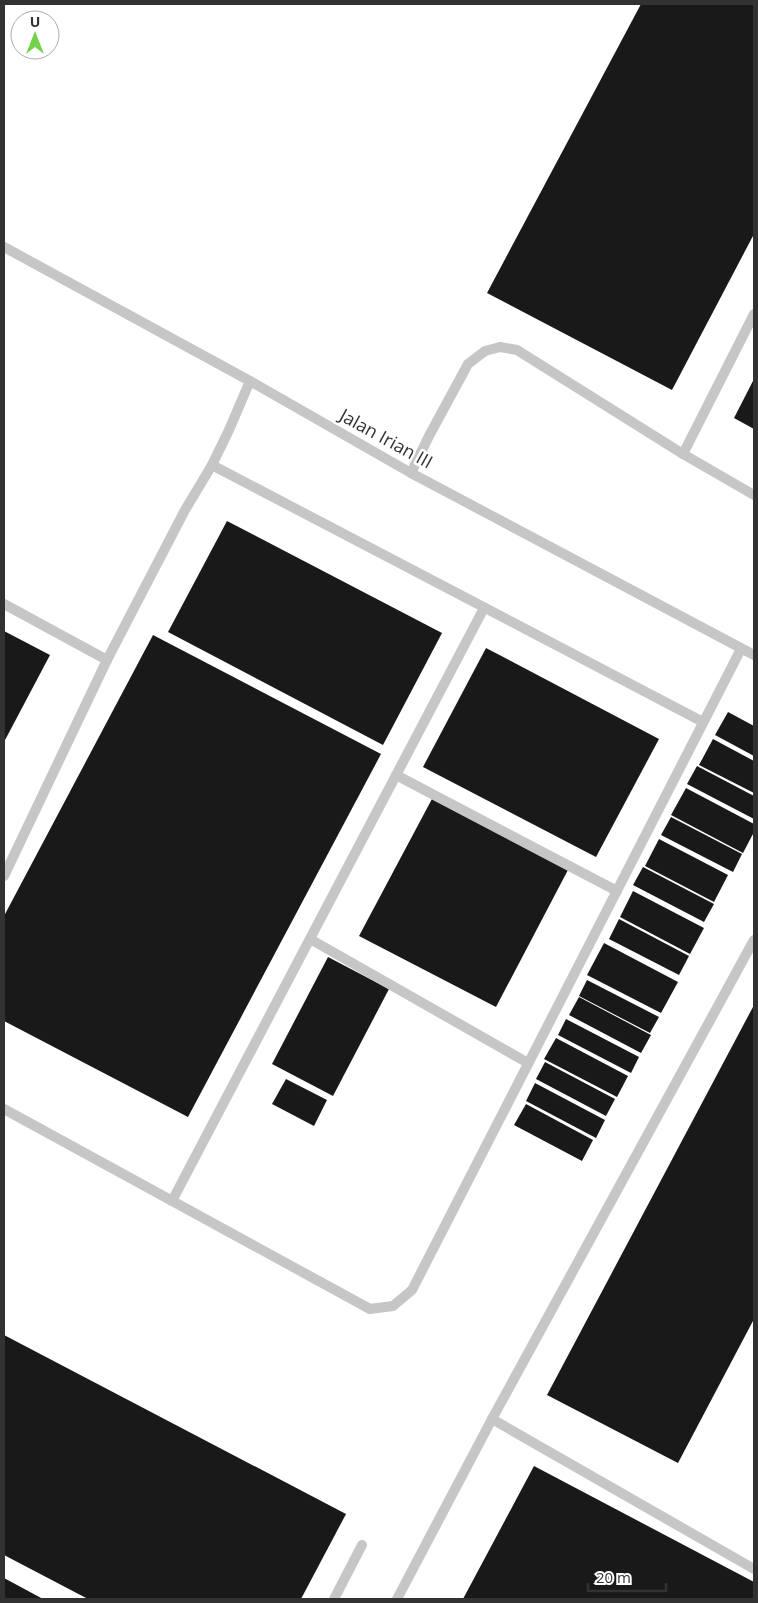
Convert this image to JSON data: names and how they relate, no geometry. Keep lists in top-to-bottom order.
{
  "streets": {
    "lane": ["Jalan Irian III"]
  },
  "scale_bar": "20 m",
  "north": "top"
}
